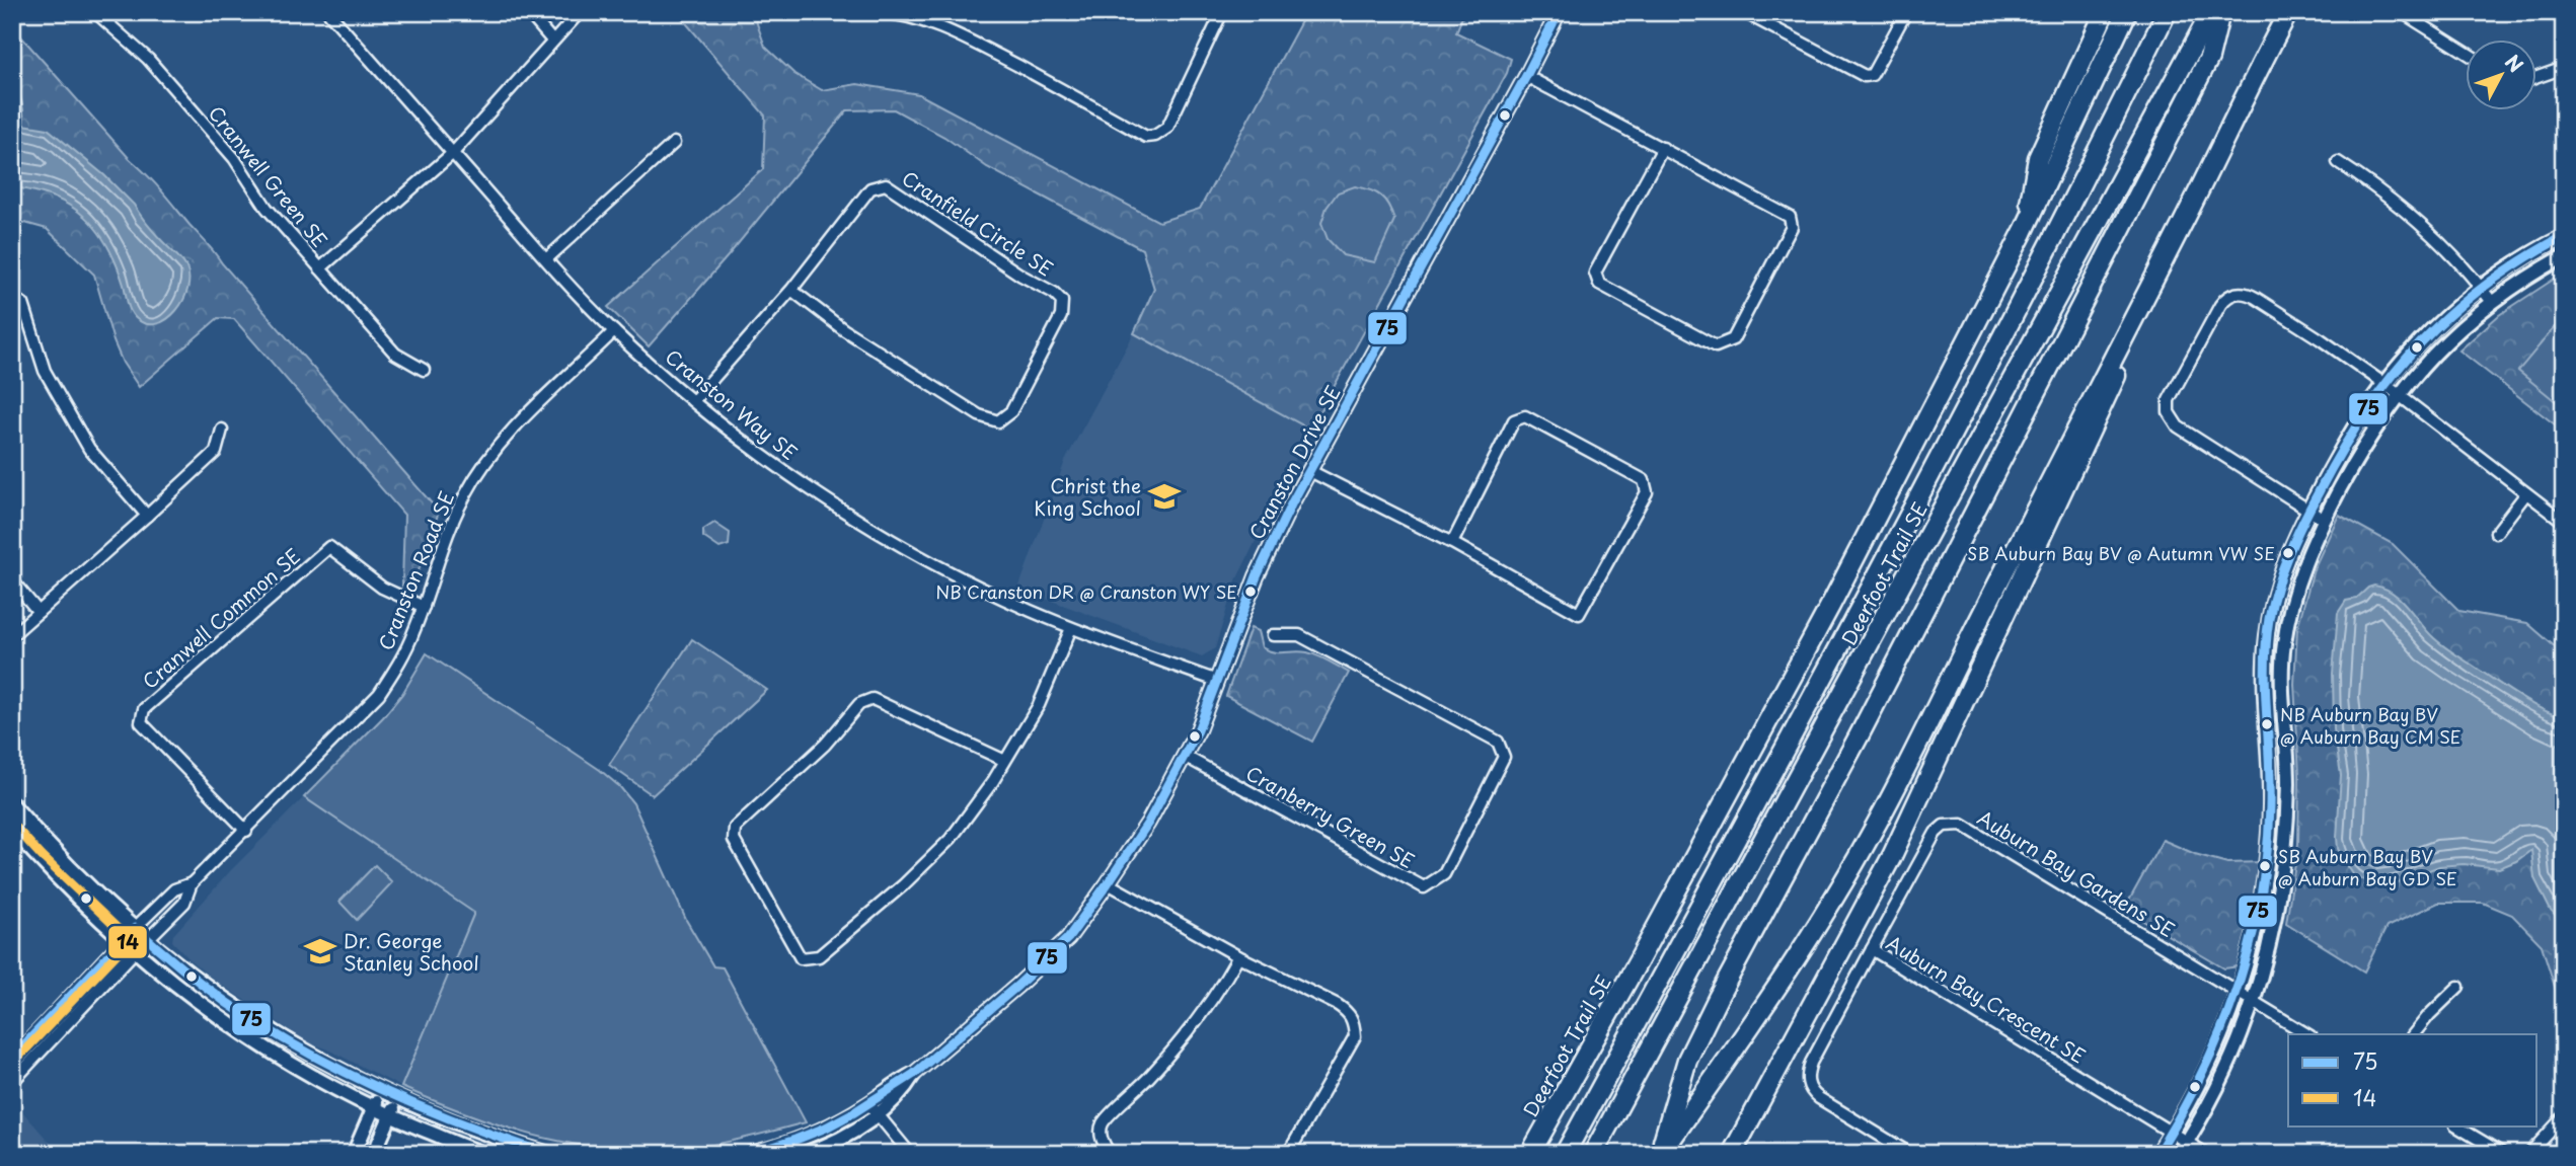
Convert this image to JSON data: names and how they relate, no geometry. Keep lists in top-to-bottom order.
{
  "streets": {
    "highway": ["Deerfoot Trail SE"],
    "street": [
      "Cranwell Green SE",
      "Cranfield Circle SE",
      "Cranston Way SE",
      "Cranston Drive SE",
      "Cranston Road SE",
      "Cranwell Common SE",
      "Cranberry Green SE",
      "Auburn Bay Gardens SE",
      "Auburn Bay Crescent SE"
    ]
  },
  "crossings": [
    ["Cranwell Green SE", "Cranston Way SE"],
    ["Cranfield Circle SE", "Cranston Way SE"],
    ["Cranston Way SE", "Cranston Drive SE"],
    ["Cranston Way SE", "Cranston Road SE"],
    ["Cranston Drive SE", "Cranberry Green SE"],
    ["Cranston Road SE", "Cranwell Common SE"],
    ["Auburn Bay Gardens SE", "Auburn Bay Crescent SE"]
  ],
  "places": {
    "school or university": ["Christ the King School", "Dr. George Stanley School"],
    "other": [
      "SB Auburn Bay BV @ Autumn VW SE",
      "NB Cranston DR @ Cranston WY SE",
      "NB Auburn Bay BV @ Auburn Bay CM SE",
      "SB Auburn Bay BV @ Auburn Bay GD SE"
    ]
  },
  "lines": ["transit line 75", "transit line 14"],
  "legend": ["75", "14"],
  "north": "top right"
}
